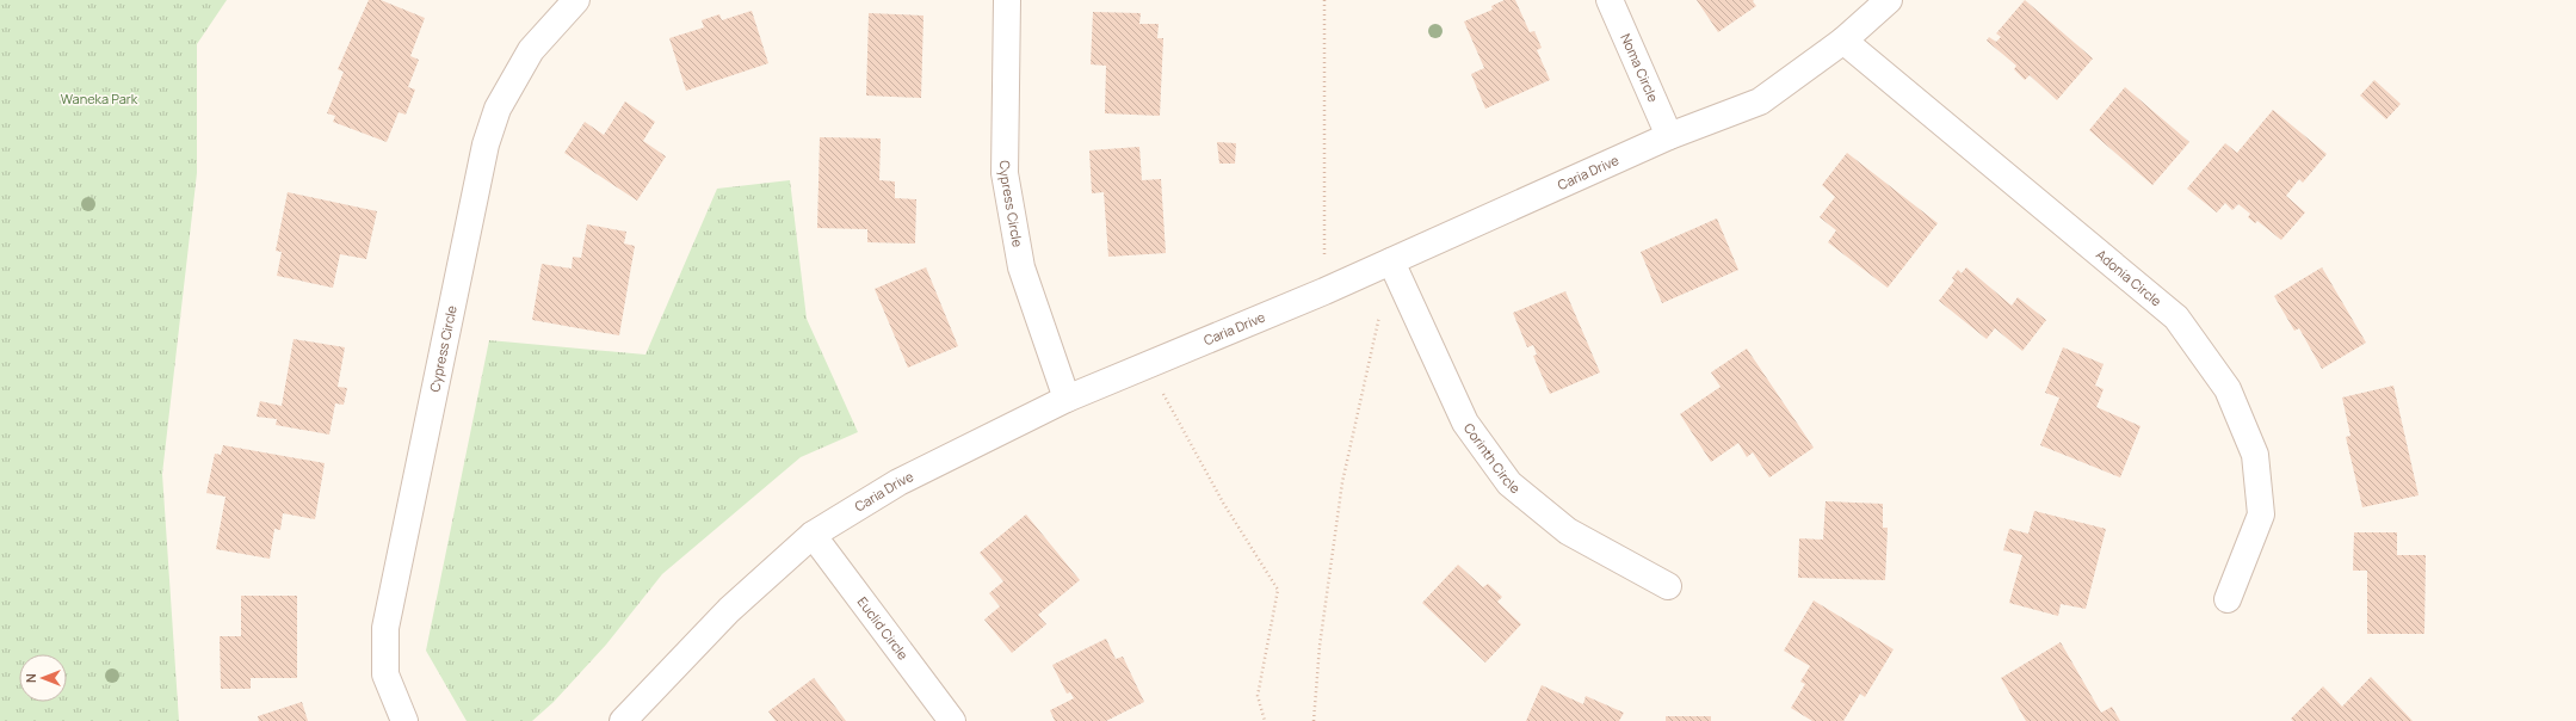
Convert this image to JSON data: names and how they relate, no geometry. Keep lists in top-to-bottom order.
{
  "streets": {
    "street": [
      "Noma Circle",
      "Caria Drive",
      "Cypress Circle",
      "Adonia Circle",
      "Corinth Circle",
      "Euclid Circle"
    ]
  },
  "crossings": [
    ["Noma Circle", "Caria Drive"],
    ["Caria Drive", "Cypress Circle"],
    ["Caria Drive", "Adonia Circle"],
    ["Caria Drive", "Corinth Circle"],
    ["Caria Drive", "Euclid Circle"]
  ],
  "parks": ["Waneka Park"],
  "north": "left"
}
